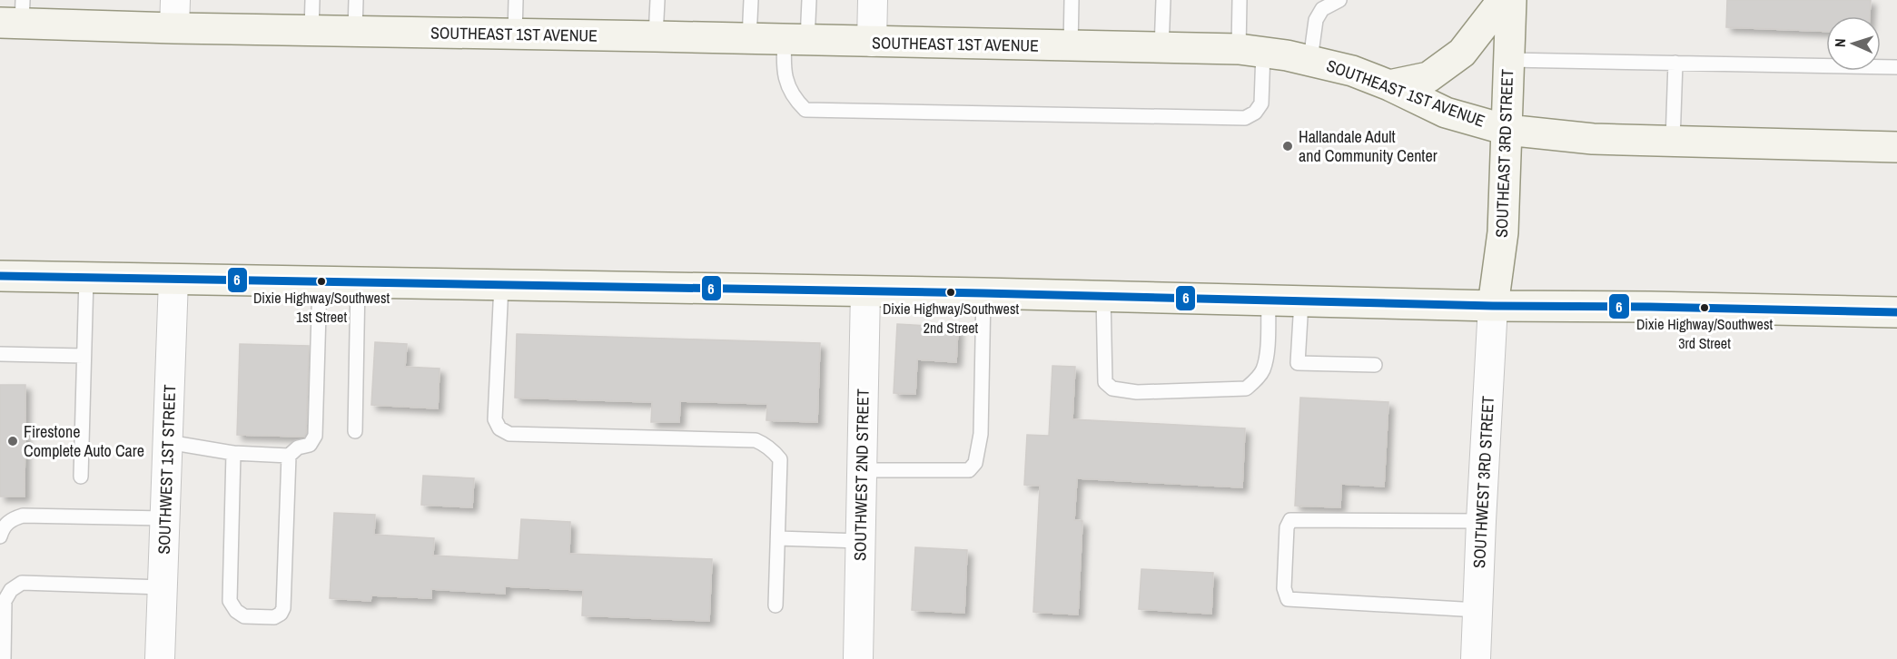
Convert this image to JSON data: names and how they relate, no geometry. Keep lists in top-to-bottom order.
{
  "streets": {
    "main road": ["SOUTHEAST 1ST AVENUE", "SOUTHEAST 3RD STREET"],
    "street": ["SOUTHWEST 1ST STREET", "SOUTHWEST 2ND STREET", "SOUTHWEST 3RD STREET"]
  },
  "crossings": [
    ["SOUTHEAST 1ST AVENUE", "SOUTHEAST 3RD STREET"],
    ["SOUTHEAST 3RD STREET", "SOUTHWEST 3RD STREET"]
  ],
  "places": [
    "Hallandale Adult and Community Center",
    "Dixie Highway/Southwest 1st Street",
    "Dixie Highway/Southwest 2nd Street",
    "Dixie Highway/Southwest 3rd Street",
    "Firestone Complete Auto Care"
  ],
  "lines": ["transit line 6"],
  "north": "left"
}
